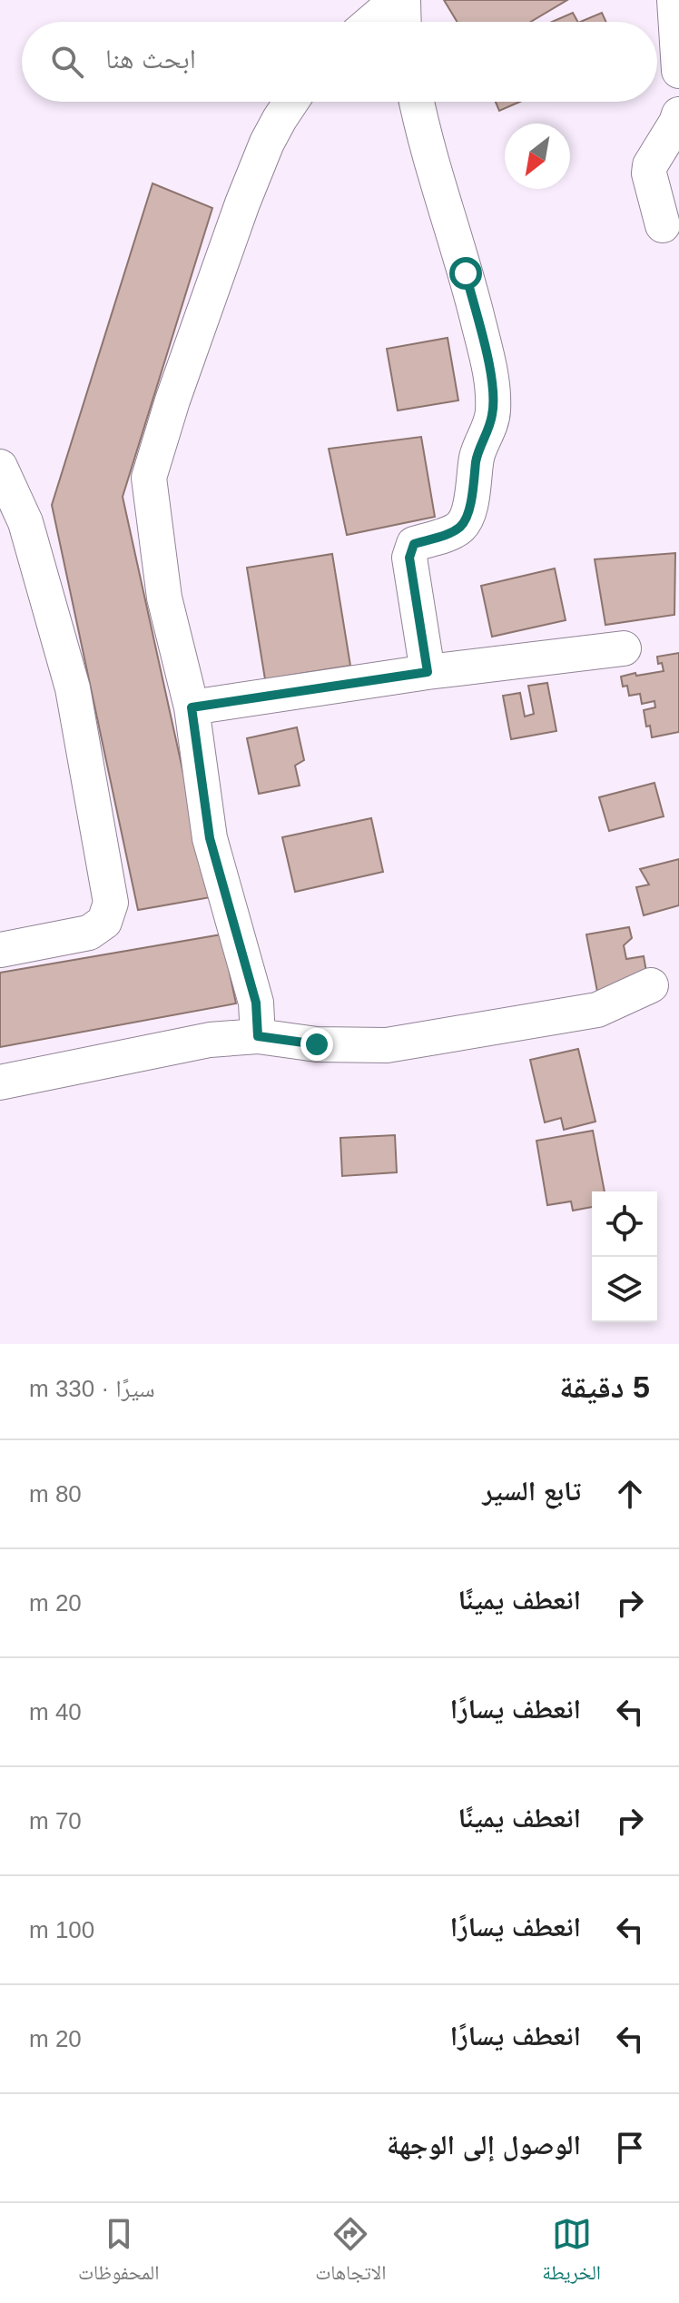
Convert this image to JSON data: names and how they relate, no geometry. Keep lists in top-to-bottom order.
{
  "north": "bottom left",
  "page": {
    "search": "ابحث هنا",
    "heading": ["5 دقيقة", "سيرًا · 330 m"],
    "list": [
      ["تابع السير", "80 m"],
      ["انعطف يمينًا", "20 m"],
      ["انعطف يسارًا", "40 m"],
      ["انعطف يمينًا", "70 m"],
      ["انعطف يسارًا", "100 m"],
      ["انعطف يسارًا", "20 m"],
      "الوصول إلى الوجهة"
    ],
    "nav": ["الخريطة", "الاتجاهات", "المحفوظات"]
  }
}
